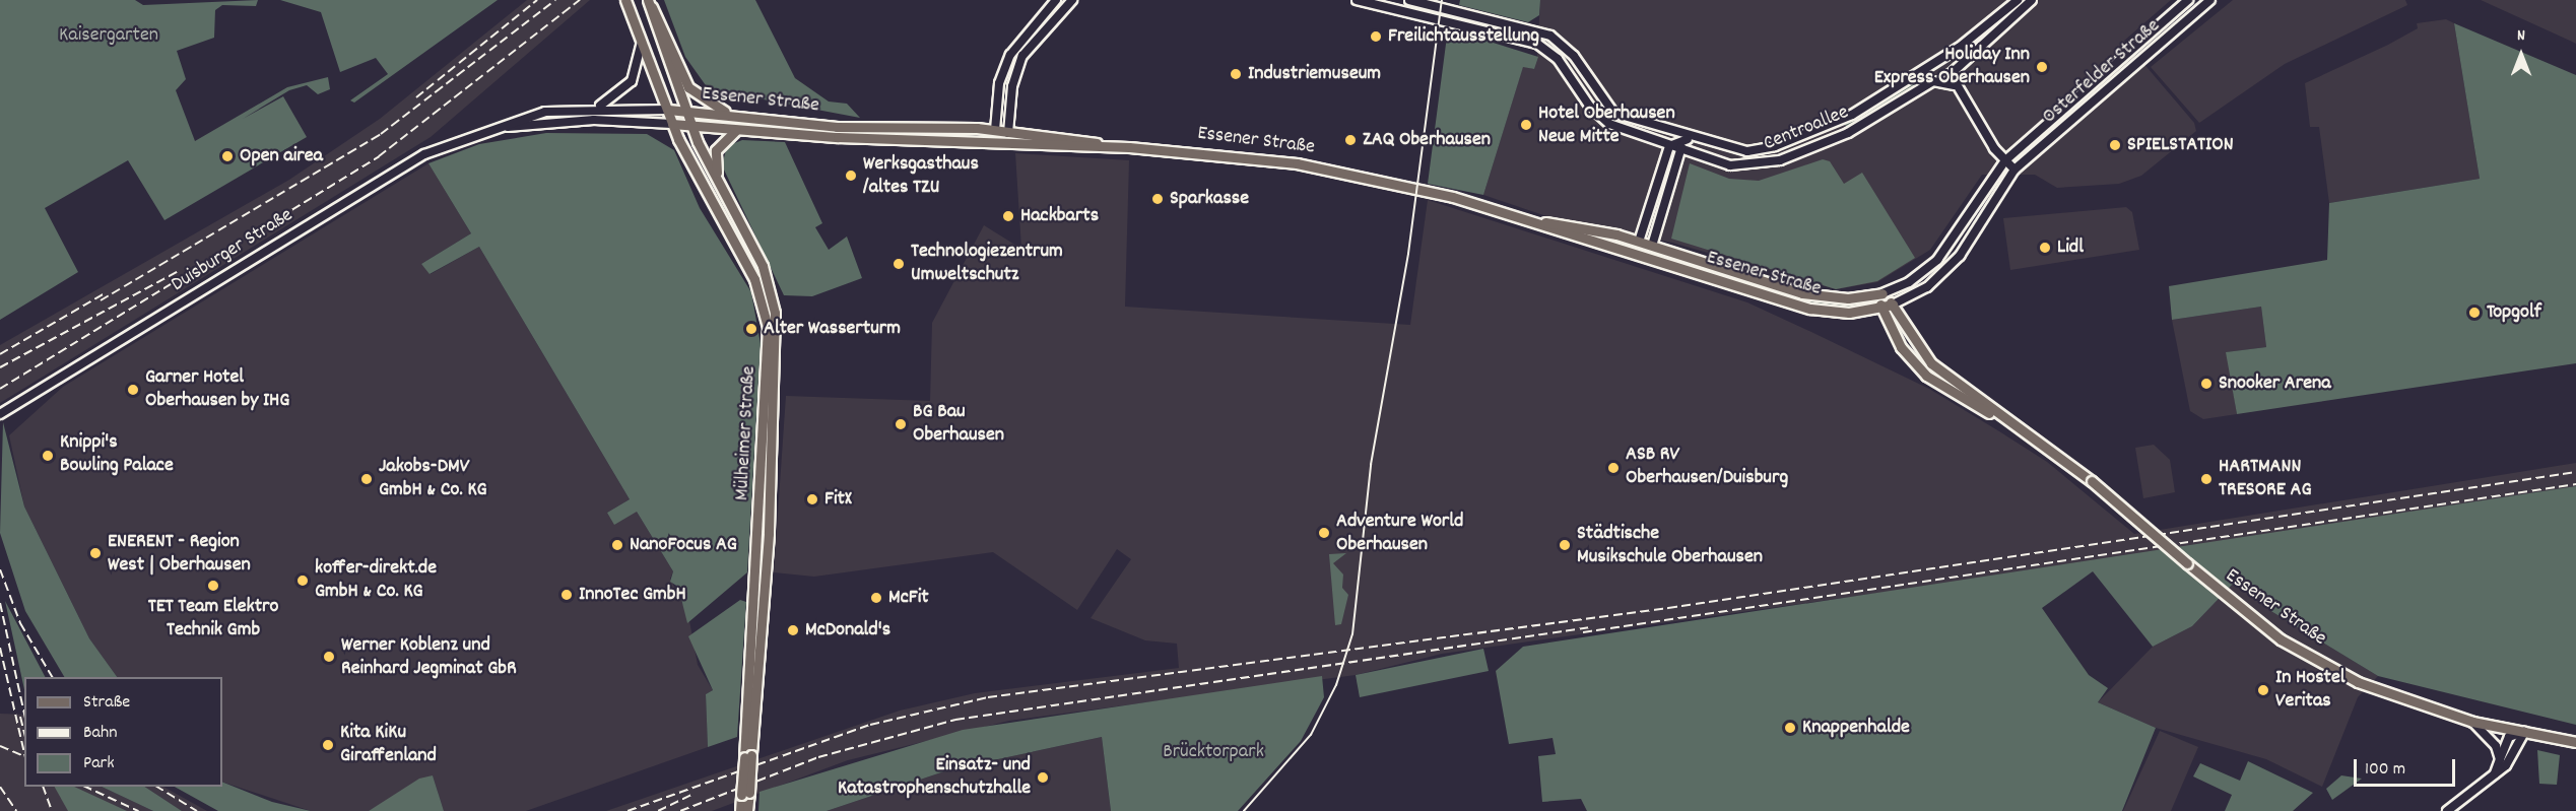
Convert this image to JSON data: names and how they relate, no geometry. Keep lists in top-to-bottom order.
{
  "streets": {
    "main road": [
      "Osterfelder Straße",
      "Essener Straße",
      "Centroallee",
      "Duisburger Straße",
      "Mülheimer Straße"
    ]
  },
  "crossings": [
    ["Osterfelder Straße", "Essener Straße"],
    ["Essener Straße", "Duisburger Straße"],
    ["Essener Straße", "Mülheimer Straße"],
    ["Duisburger Straße", "Mülheimer Straße"]
  ],
  "parks": ["Kaisergarten", "Brücktorpark"],
  "places": [
    "Freilichtausstellung",
    "Holiday Inn Express Oberhausen",
    "Industriemuseum",
    "Hotel Oberhausen Neue Mitte",
    "ZAQ Oberhausen",
    "SPIELSTATION",
    "Open airea",
    "Werksgasthaus /altes TZU",
    "Sparkasse",
    "Hackbarts",
    "Lidl",
    "Technologiezentrum Umweltschutz",
    "Topgolf",
    "Alter Wasserturm",
    "Snooker Arena",
    "Garner Hotel Oberhausen by IHG",
    "BG Bau Oberhausen",
    "Knippi's Bowling Palace",
    "ASB RV Oberhausen/Duisburg",
    "Jakobs-DMV GmbH & Co. KG",
    "HARTMANN TRESORE AG",
    "FitX",
    "Adventure World Oberhausen",
    "NanoFocus AG",
    "Städtische Musikschule Oberhausen",
    "ENERENT - Region West | Oberhausen",
    "koffer-direkt.de GmbH & Co. KG",
    "TET Team Elektro Technik Gmb",
    "InnoTec GmbH",
    "McFit",
    "McDonald's",
    "Werner Koblenz und Reinhard Jegminat GbR",
    "In Hostel Veritas",
    "Knappenhalde",
    "Kita KiKu Giraffenland",
    "Einsatz- und Katastrophenschutzhalle"
  ],
  "legend": ["Straße", "Bahn", "Park"],
  "scale_bar": "100 m",
  "north": "top"
}
